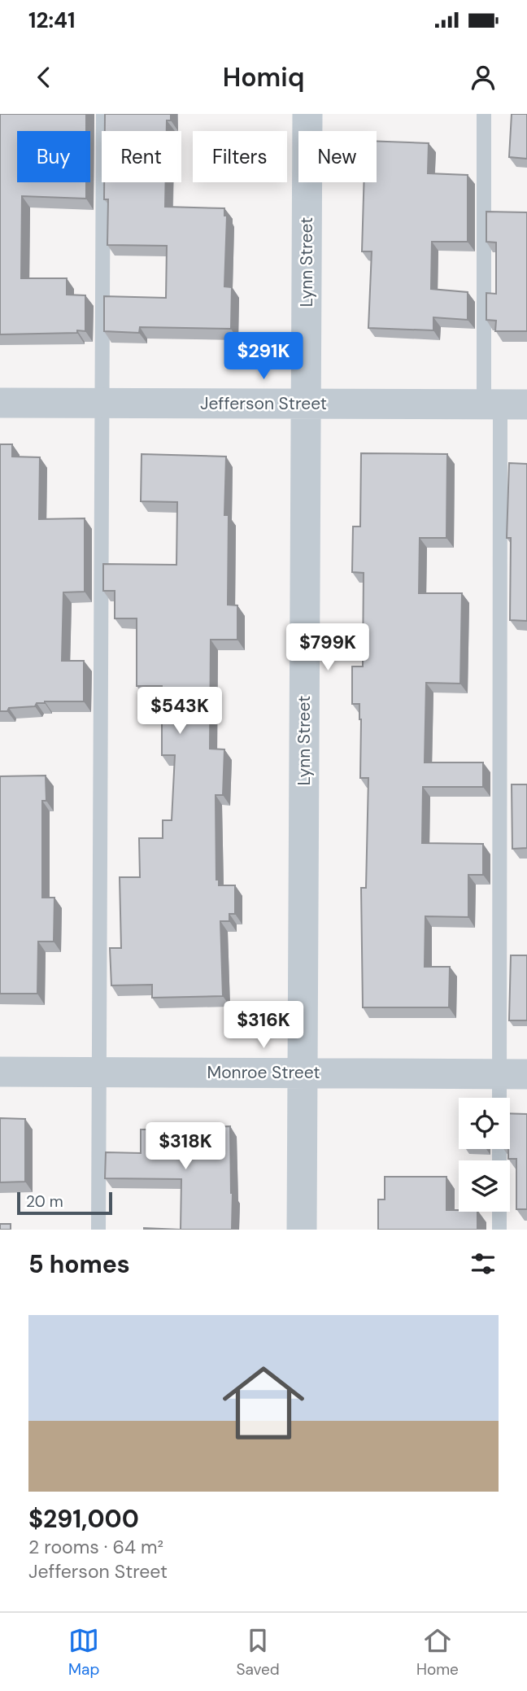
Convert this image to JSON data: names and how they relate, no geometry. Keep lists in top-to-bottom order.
{
  "streets": {
    "street": ["Lynn Street", "Jefferson Street", "Monroe Street"]
  },
  "crossings": [
    ["Lynn Street", "Jefferson Street"],
    ["Lynn Street", "Monroe Street"]
  ],
  "scale_bar": "20 m",
  "page": {
    "status": "12:41",
    "header": "Homiq",
    "chip": [
      "Buy",
      "Rent",
      "Filters",
      "New"
    ],
    "price": [
      "$291K",
      "$799K",
      "$543K",
      "$316K",
      "$318K"
    ],
    "scale": "20 m",
    "heading": "5 homes",
    "list": [
      {
        "name": "$291,000",
        "note": "2 rooms · 64 m² · Jefferson Street"
      }
    ],
    "tabs": ["Map", "Saved", "Home"]
  }
}
